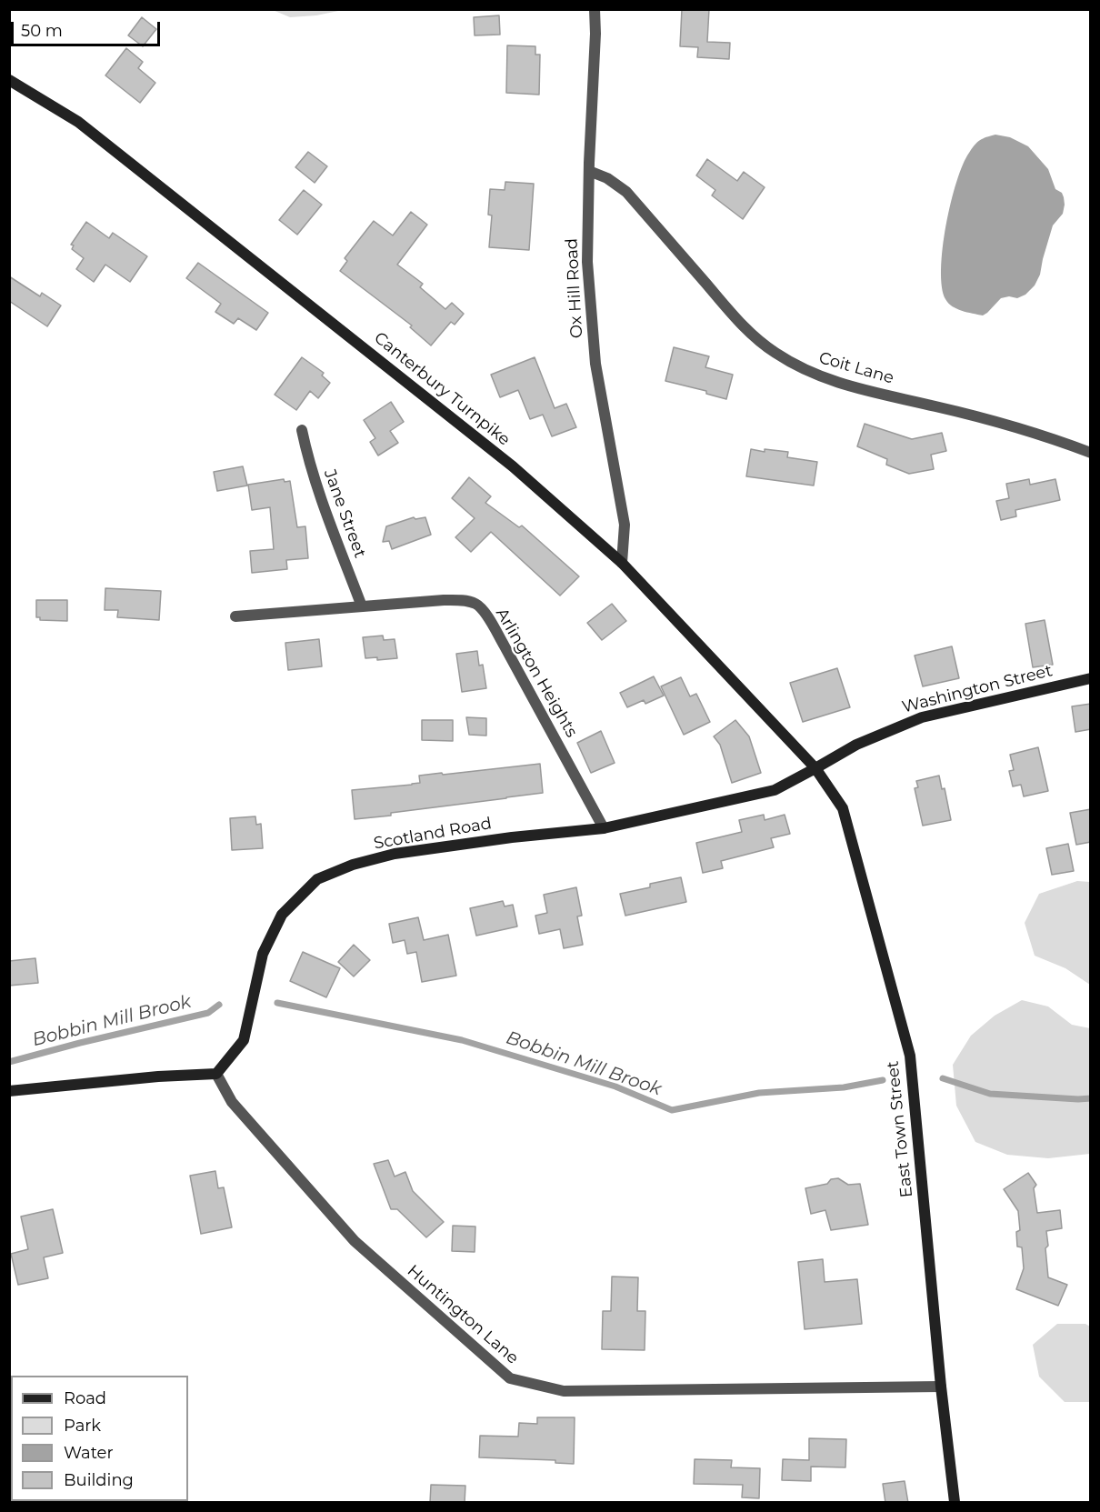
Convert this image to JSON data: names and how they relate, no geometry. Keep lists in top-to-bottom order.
{
  "streets": {
    "street": [
      "Ox Hill Road",
      "Coit Lane",
      "Canterbury Turnpike",
      "Jane Street",
      "Arlington Heights",
      "Washington Street",
      "Scotland Road",
      "East Town Street",
      "Huntington Lane"
    ]
  },
  "crossings": [
    ["Ox Hill Road", "Coit Lane"],
    ["Ox Hill Road", "Canterbury Turnpike"],
    ["Canterbury Turnpike", "Washington Street"],
    ["Canterbury Turnpike", "Scotland Road"],
    ["Canterbury Turnpike", "East Town Street"],
    ["Jane Street", "Arlington Heights"],
    ["Arlington Heights", "Scotland Road"],
    ["Washington Street", "Scotland Road"],
    ["Washington Street", "East Town Street"],
    ["Scotland Road", "East Town Street"],
    ["Scotland Road", "Huntington Lane"],
    ["East Town Street", "Huntington Lane"]
  ],
  "water": ["Bobbin Mill Brook"],
  "legend": [
    "Road",
    "Park",
    "Water",
    "Building"
  ],
  "scale_bar": "50 m"
}
